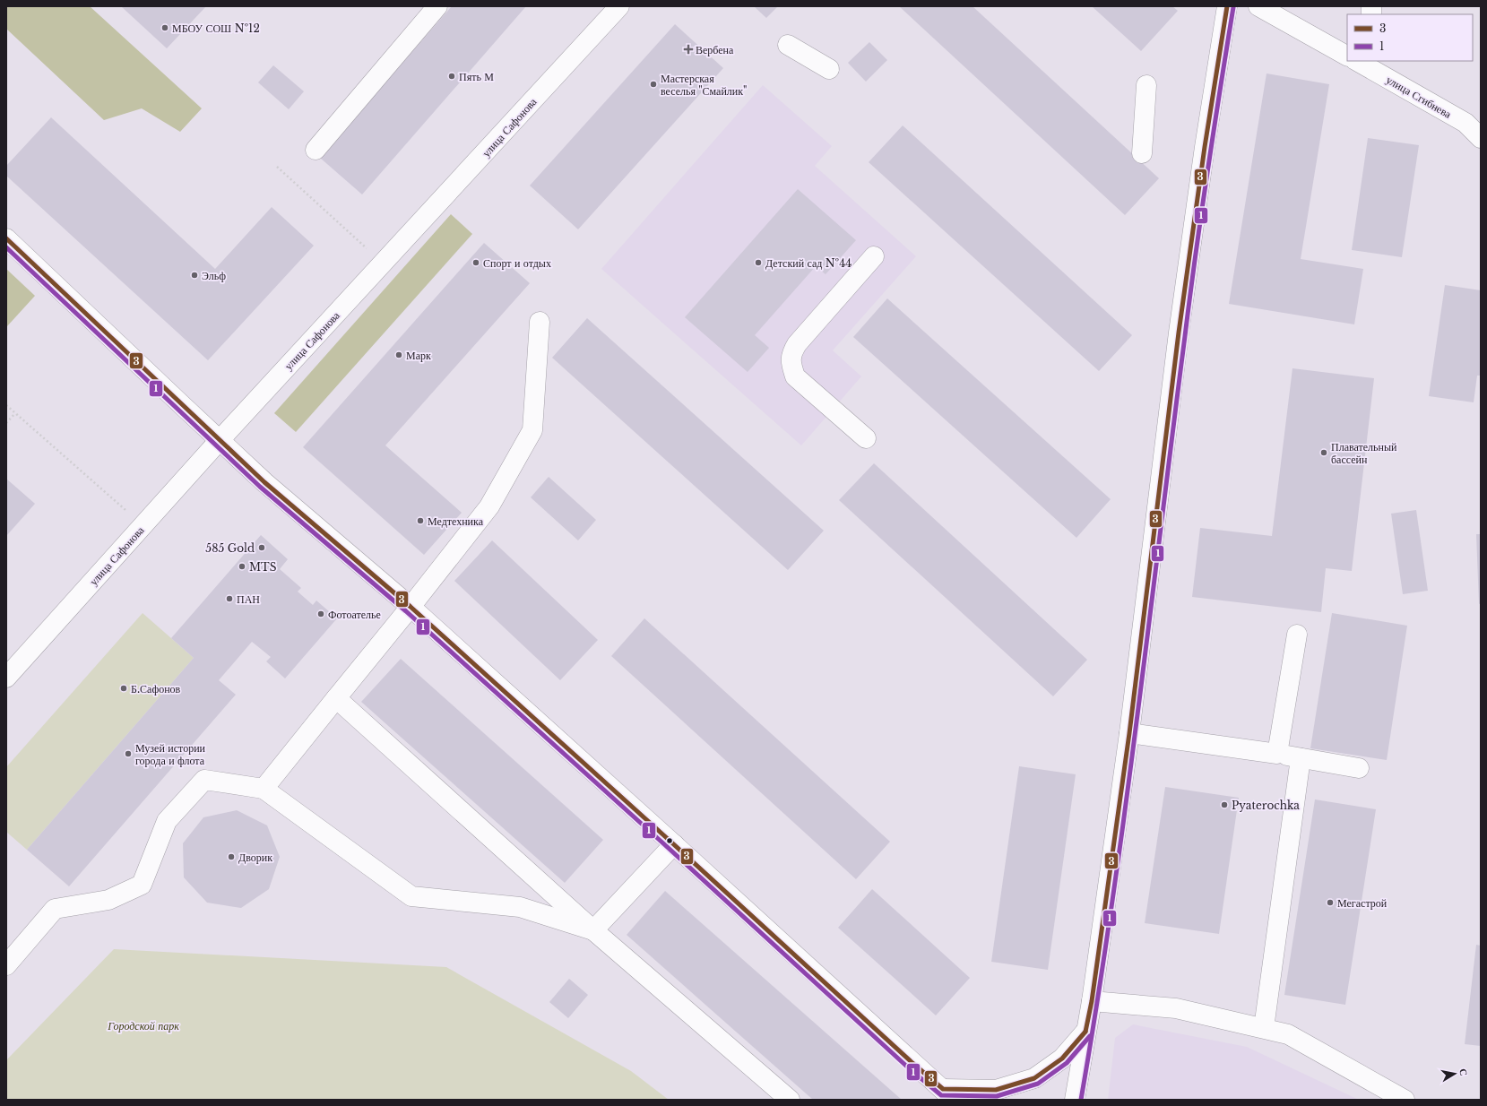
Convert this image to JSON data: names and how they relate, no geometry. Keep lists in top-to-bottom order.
{
  "streets": {
    "street": ["улица Сгибнева", "улица Сафонова"]
  },
  "parks": ["Городской парк"],
  "places": {
    "other": [
      "МБОУ СОШ №12",
      "Пять М",
      "Мастерская веселья \"Смайлик\"",
      "Спорт и отдых",
      "Детский сад №44",
      "Эльф",
      "Марк",
      "Плавательный бассейн",
      "Медтехника",
      "585 Gold",
      "MTS",
      "ПАН",
      "Фотоателье",
      "Б.Сафонов",
      "Музей истории города и флота",
      "Pyaterochka",
      "Дворик",
      "Мегастрой"
    ],
    "health": ["Вербена"]
  },
  "lines": ["transit line 3", "transit line 1"],
  "legend": ["3", "1"],
  "north": "right"
}
